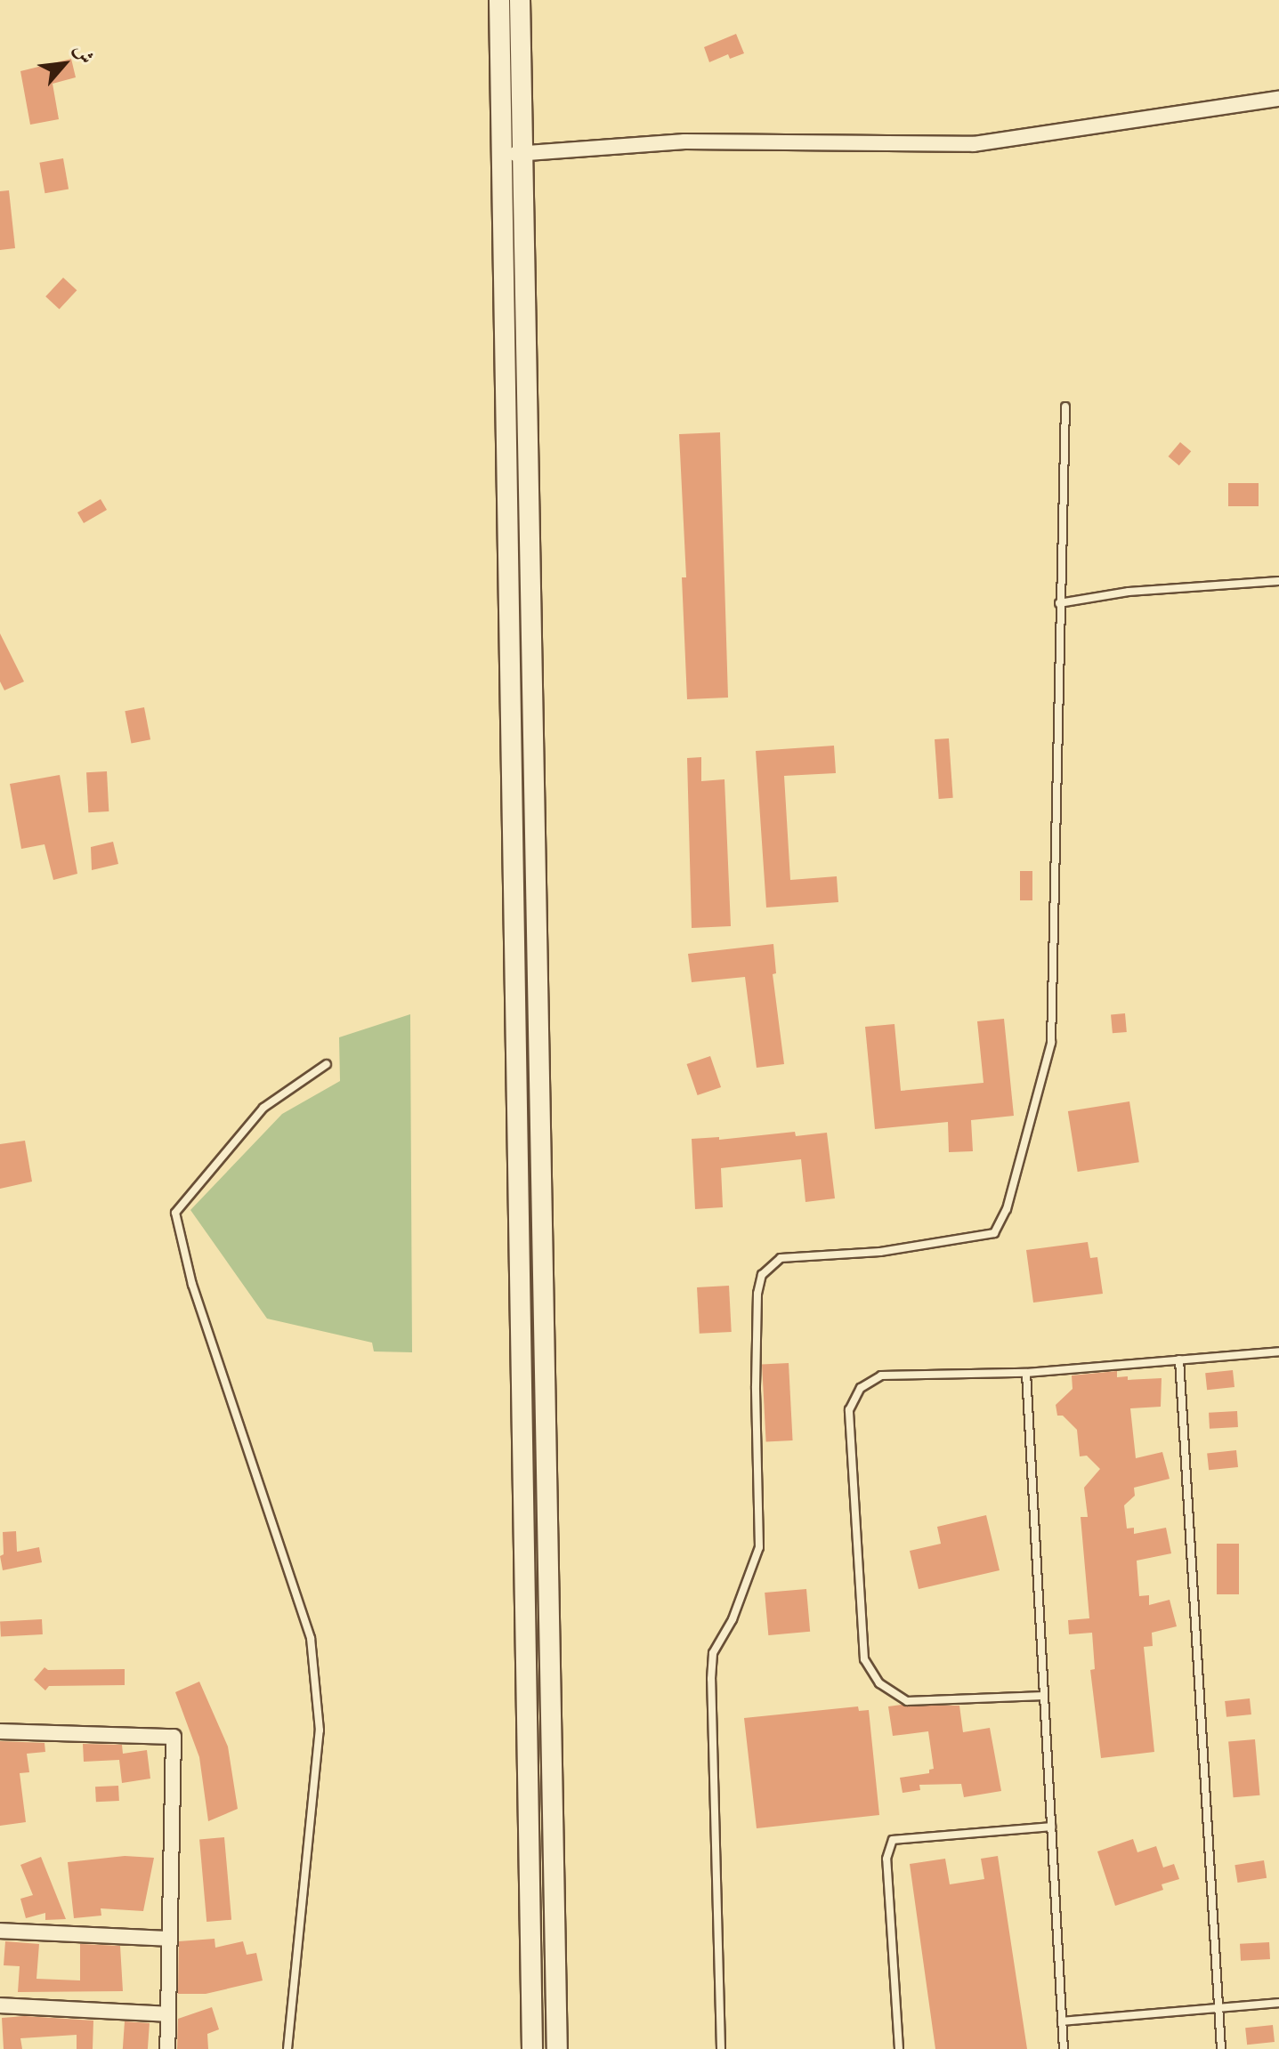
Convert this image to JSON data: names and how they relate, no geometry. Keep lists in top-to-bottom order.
{
  "north": "top right"
}
